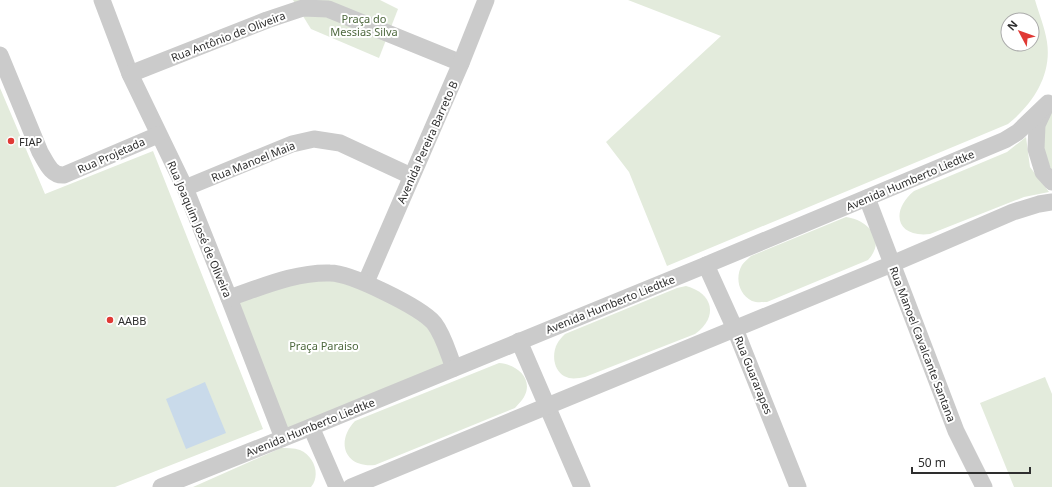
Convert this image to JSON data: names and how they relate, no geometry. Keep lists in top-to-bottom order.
{
  "streets": {
    "street": [
      "Rua Antônio de Oliveira",
      "Avenida Pereira Barreto B",
      "Rua Projetada",
      "Rua Manoel Maia",
      "Avenida Humberto Liedtke",
      "Rua Joaquim José de Oliveira",
      "Rua Manoel Cavalcante Santana",
      "Rua Guararapes"
    ]
  },
  "crossings": [
    ["Rua Antônio de Oliveira", "Avenida Pereira Barreto B"],
    ["Rua Antônio de Oliveira", "Rua Joaquim José de Oliveira"],
    ["Avenida Pereira Barreto B", "Rua Manoel Maia"],
    ["Rua Projetada", "Rua Joaquim José de Oliveira"],
    ["Rua Manoel Maia", "Rua Joaquim José de Oliveira"],
    ["Avenida Humberto Liedtke", "Rua Joaquim José de Oliveira"],
    ["Avenida Humberto Liedtke", "Rua Manoel Cavalcante Santana"],
    ["Avenida Humberto Liedtke", "Rua Guararapes"]
  ],
  "parks": ["Praça do Messias Silva", "Praça Paraiso"],
  "places": ["FIAP", "AABB"],
  "scale_bar": "50 m",
  "north": "top left"
}
